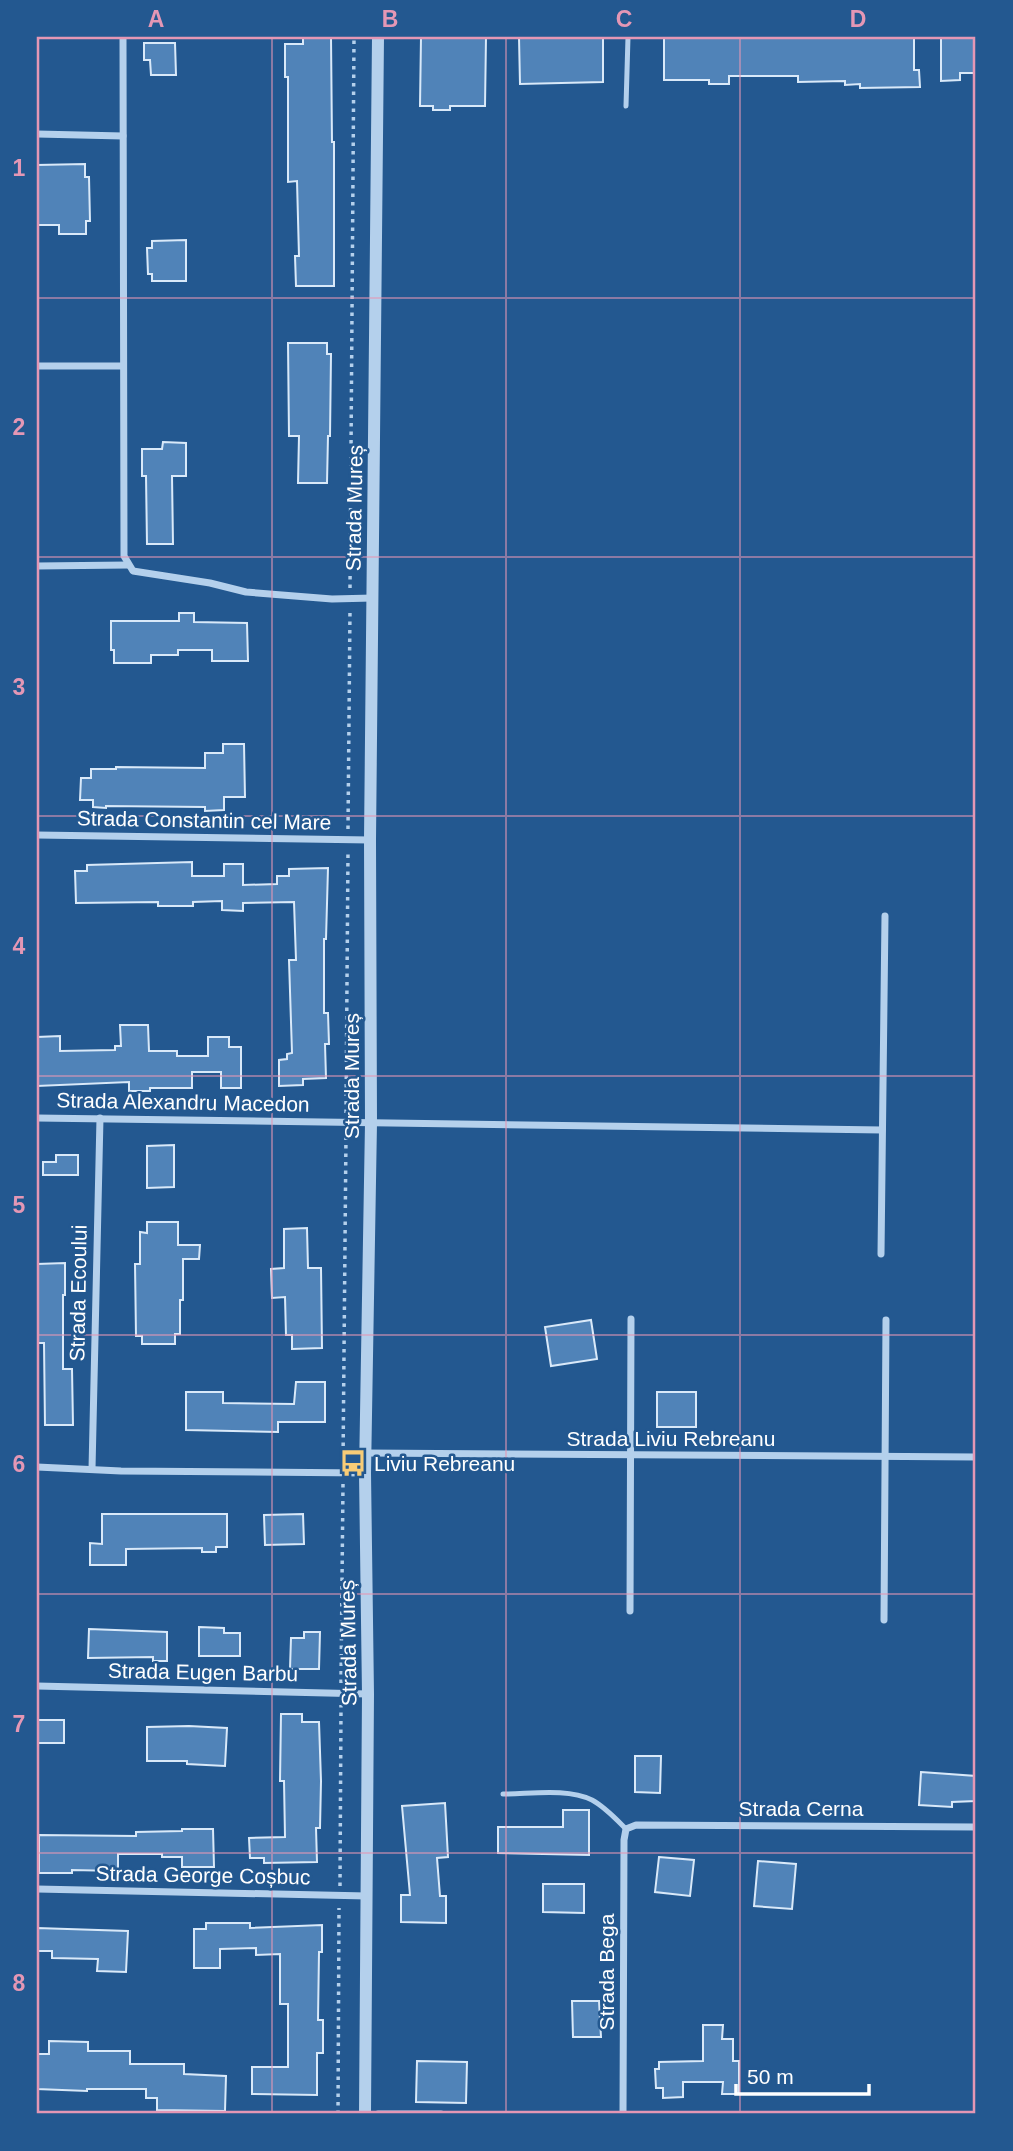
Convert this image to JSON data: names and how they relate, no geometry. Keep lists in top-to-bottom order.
{
  "streets": {
    "street": [
      "Strada Mureș",
      "Strada Constantin cel Mare",
      "Strada Alexandru Macedon",
      "Strada Ecoului",
      "Strada Liviu Rebreanu",
      "Strada Eugen Barbu",
      "Strada Cerna",
      "Strada George Coșbuc",
      "Strada Bega"
    ]
  },
  "crossings": [
    ["Strada Mureș", "Strada Constantin cel Mare"],
    ["Strada Mureș", "Strada Alexandru Macedon"],
    ["Strada Mureș", "Strada Liviu Rebreanu"],
    ["Strada Mureș", "Strada Eugen Barbu"],
    ["Strada Mureș", "Strada George Coșbuc"],
    ["Strada Alexandru Macedon", "Strada Ecoului"],
    ["Strada Cerna", "Strada Bega"]
  ],
  "places": {
    "bus stop": ["Liviu Rebreanu"]
  },
  "scale_bar": "50 m",
  "grid": {
    "columns": [
      "A",
      "B",
      "C",
      "D"
    ],
    "rows": [
      "1",
      "2",
      "3",
      "4",
      "5",
      "6",
      "7",
      "8"
    ]
  }
}
